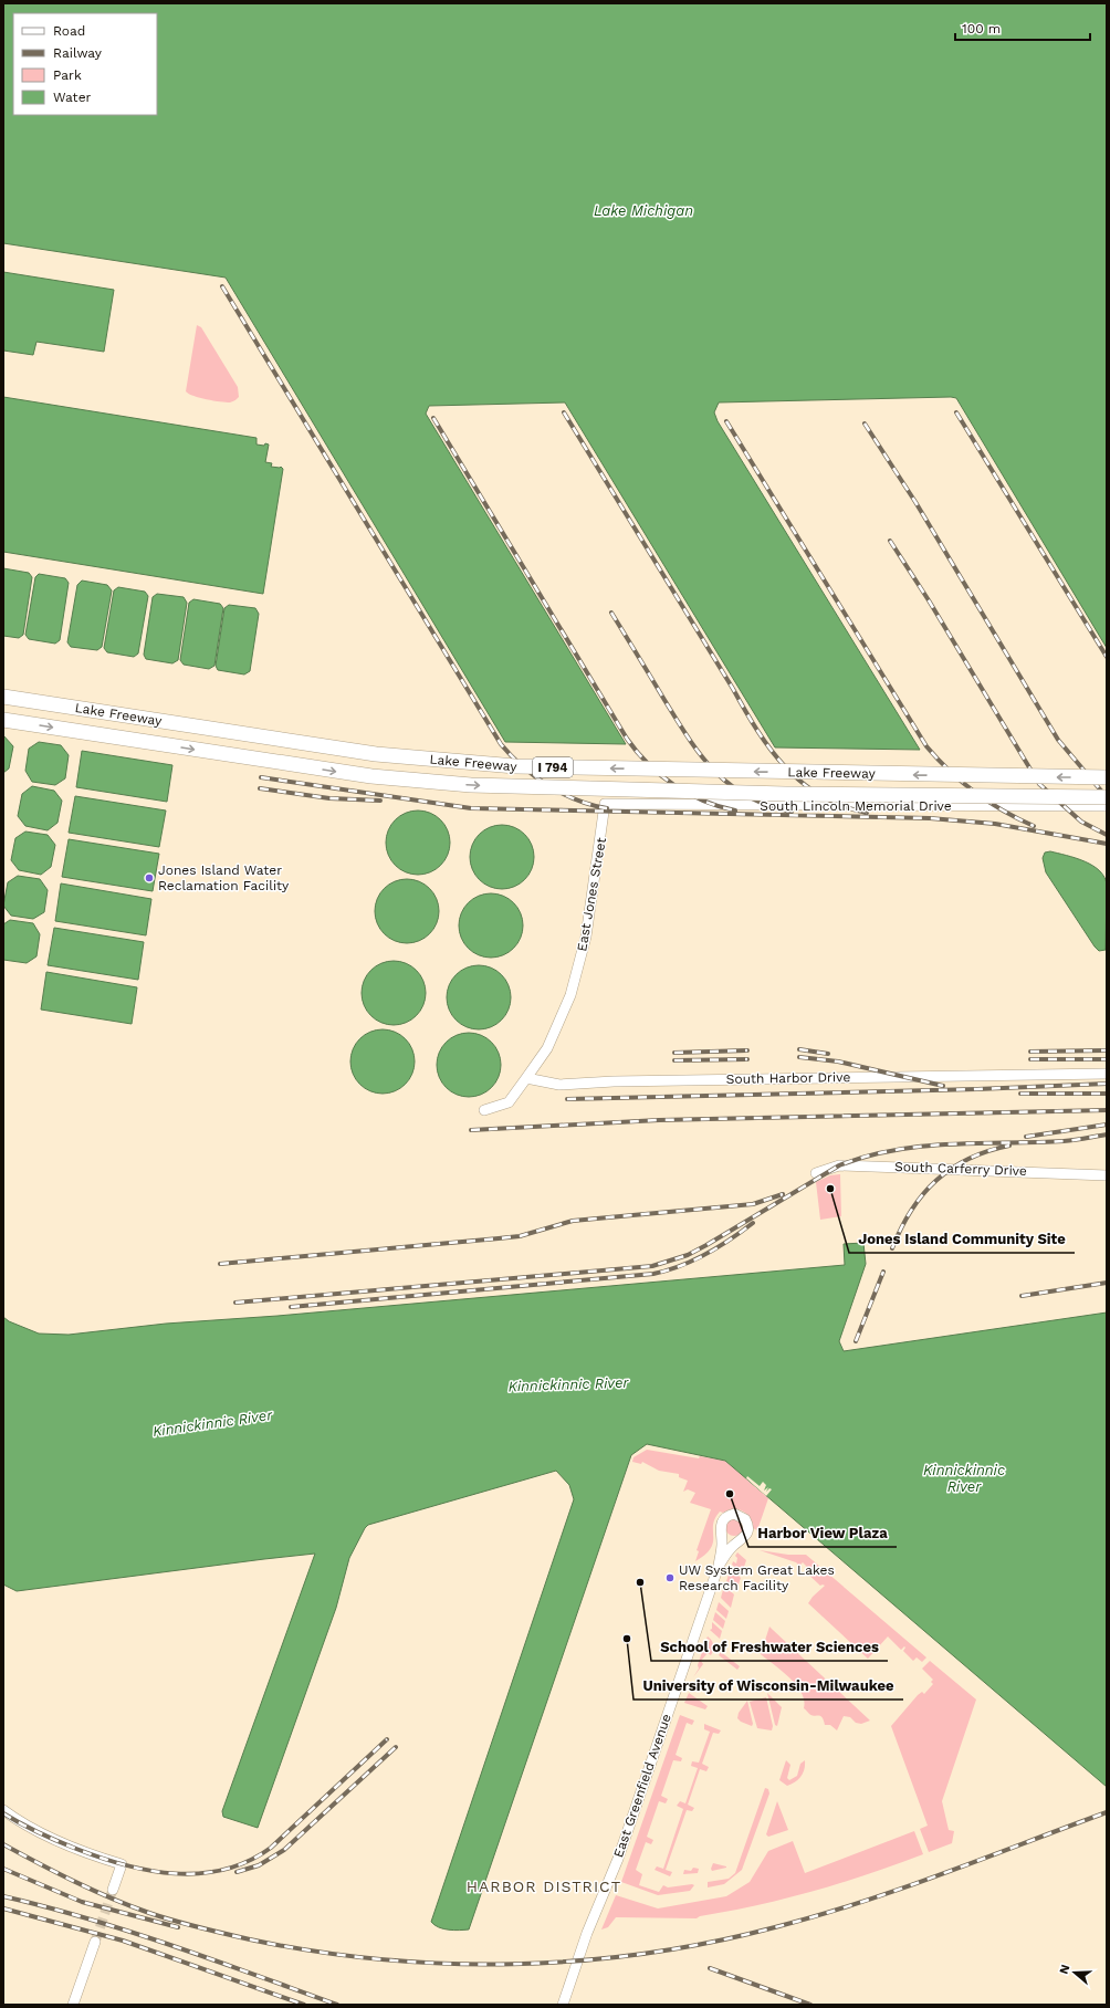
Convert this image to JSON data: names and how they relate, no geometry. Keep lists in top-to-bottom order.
{
  "streets": {
    "highway": ["Lake Freeway", "I 794"],
    "street": [
      "South Lincoln Memorial Drive",
      "East Jones Street",
      "South Harbor Drive",
      "South Carferry Drive",
      "East Greenfield Avenue"
    ]
  },
  "crossings": [
    ["South Lincoln Memorial Drive", "East Jones Street"],
    ["East Jones Street", "South Harbor Drive"]
  ],
  "districts": ["HARBOR DISTRICT"],
  "water": ["Lake Michigan", "Kinnickinnic River"],
  "places": [
    "Jones Island Water Reclamation Facility",
    "Jones Island Community Site",
    "Harbor View Plaza",
    "UW System Great Lakes Research Facility",
    "School of Freshwater Sciences",
    "University of Wisconsin-Milwaukee"
  ],
  "legend": [
    "Road",
    "Railway",
    "Park",
    "Water"
  ],
  "scale_bar": "100 m",
  "north": "left"
}
